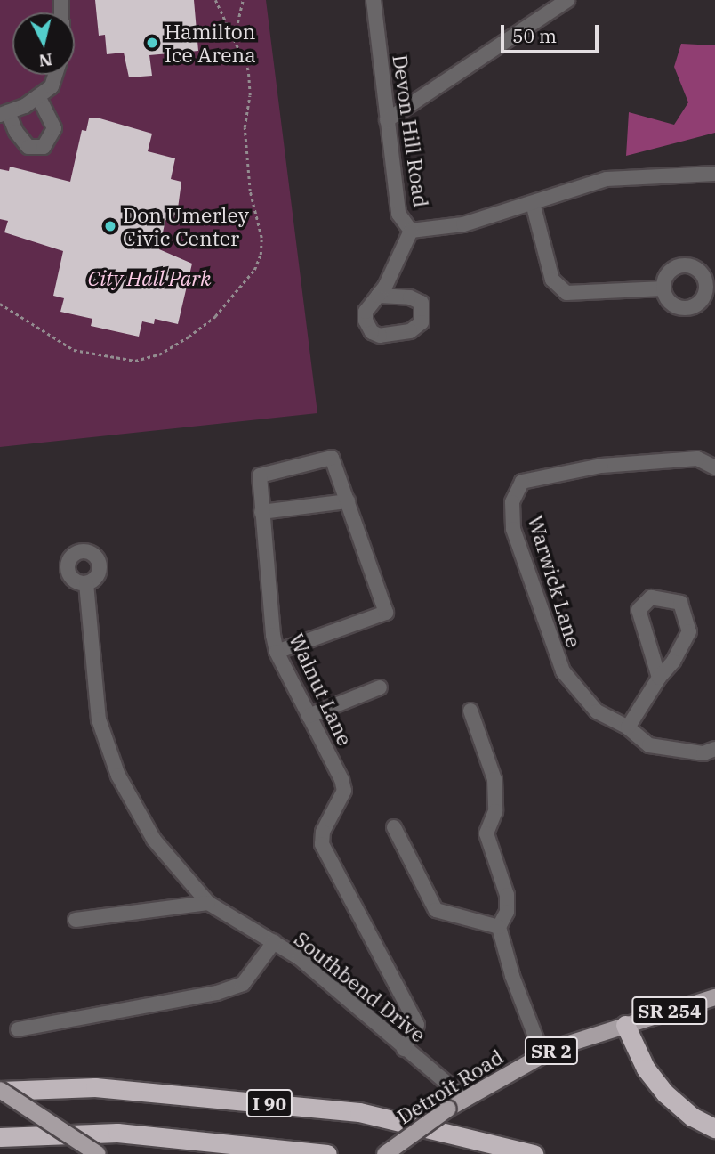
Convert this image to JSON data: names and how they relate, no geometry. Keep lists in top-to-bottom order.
{
  "streets": {
    "highway": ["I 90"],
    "main road": ["SR 254", "SR 2", "Detroit Road"],
    "street": [
      "Devon Hill Road",
      "Warwick Lane",
      "Walnut Lane",
      "Southbend Drive"
    ]
  },
  "crossings": [
    ["Walnut Lane", "Southbend Drive"],
    ["Southbend Drive", "Detroit Road"]
  ],
  "parks": ["City Hall Park"],
  "places": ["Hamilton Ice Arena", "Don Umerley Civic Center"],
  "scale_bar": "50 m",
  "north": "bottom"
}
